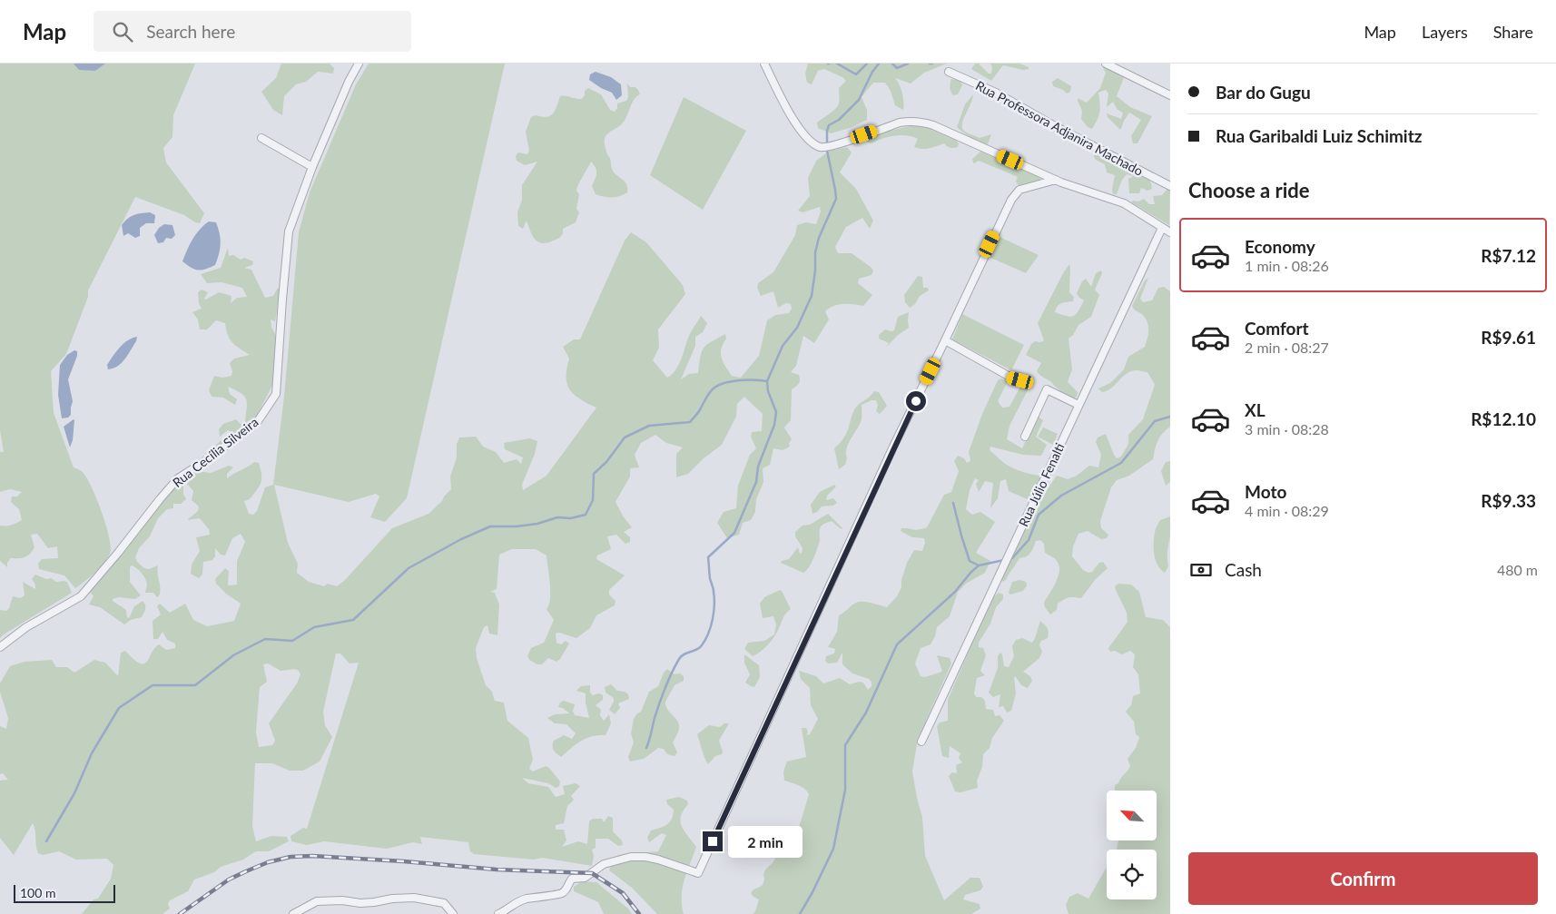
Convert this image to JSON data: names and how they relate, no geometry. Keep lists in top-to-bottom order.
{
  "streets": {
    "street": ["Rua Professora Adjanira Machado", "Rua Cecília Silveira", "Rua Júlio Fenalti"]
  },
  "scale_bar": "100 m",
  "north": "top left",
  "page": {
    "header": "Map",
    "search": "Search here",
    "nav": ["Map", "Layers", "Share"],
    "banner": ["Bar do Gugu", "Rua Garibaldi Luiz Schimitz"],
    "heading": "Choose a ride",
    "list": [
      {
        "name": "Economy",
        "note": "1 min · 08:26",
        "value": "R$7.12"
      },
      {
        "name": "Comfort",
        "note": "2 min · 08:27",
        "value": "R$9.61"
      },
      {
        "name": "XL",
        "note": "3 min · 08:28",
        "value": "R$12.10"
      },
      {
        "name": "Moto",
        "note": "4 min · 08:29",
        "value": "R$9.33"
      }
    ],
    "pay": ["Cash", "480 m"],
    "bubble": "2 min",
    "buttons": "Confirm",
    "scale": "100 m"
  }
}
